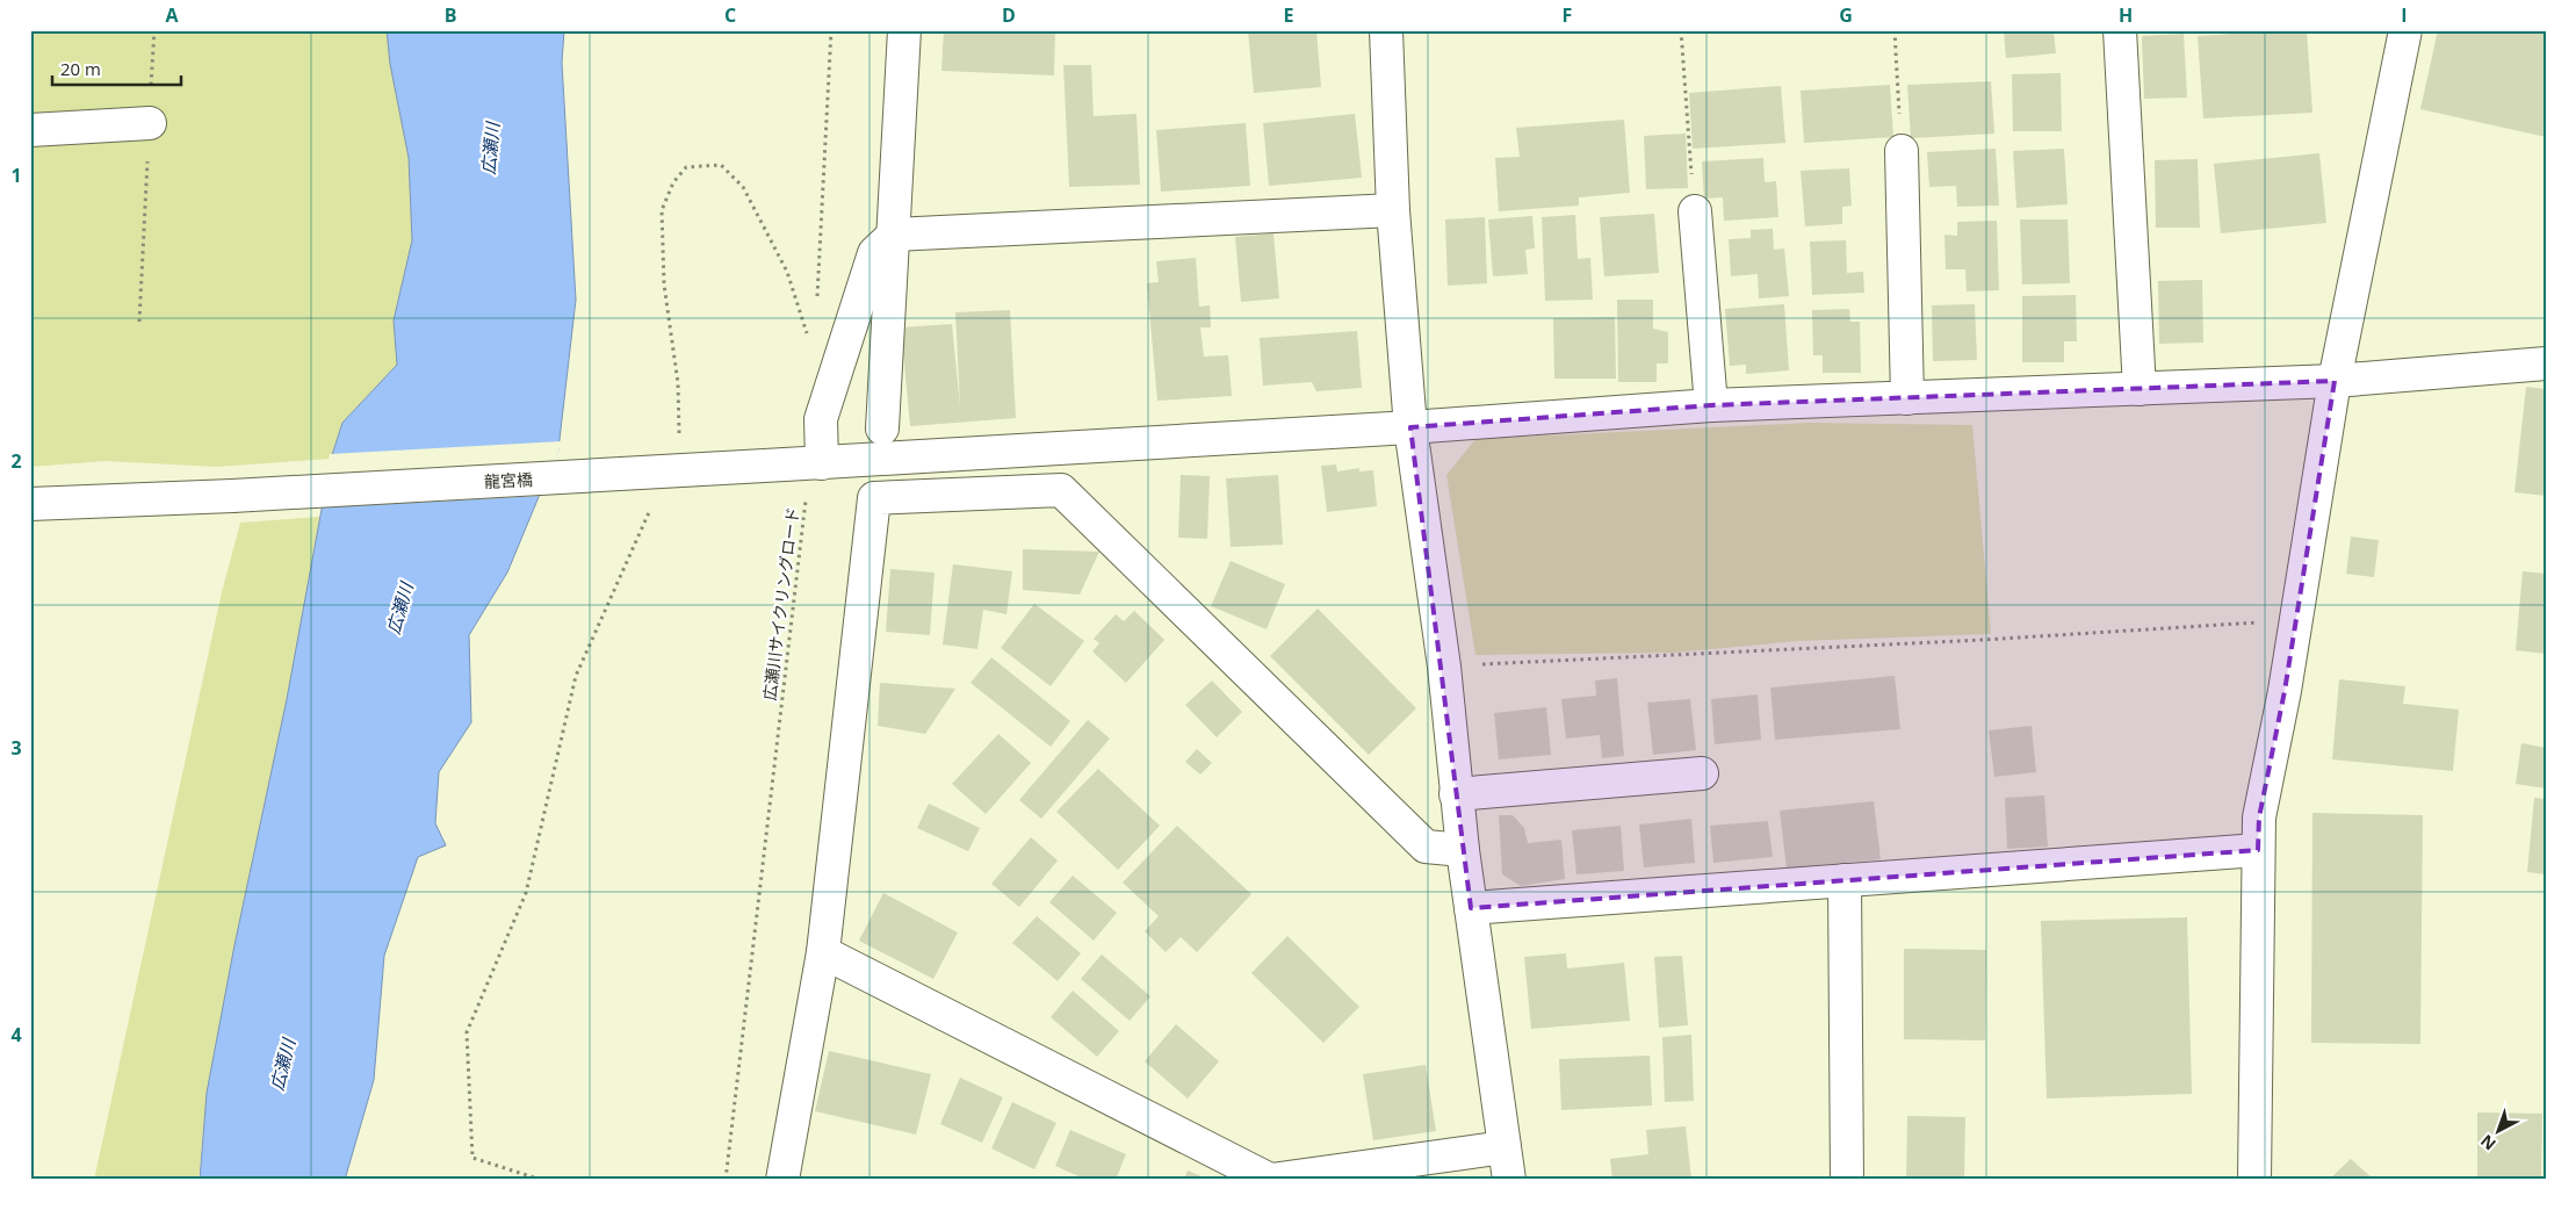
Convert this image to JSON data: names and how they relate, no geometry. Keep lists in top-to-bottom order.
{
  "streets": {
    "street": ["龍宮橋"],
    "path": ["広瀬川サイクリングロード"]
  },
  "crossings": [
    ["龍宮橋", "広瀬川サイクリングロード"]
  ],
  "water": ["広瀬川"],
  "scale_bar": "20 m",
  "north": "bottom left",
  "grid": {
    "columns": [
      "A",
      "B",
      "C",
      "D",
      "E",
      "F",
      "G",
      "H",
      "I"
    ],
    "rows": [
      "1",
      "2",
      "3",
      "4"
    ]
  }
}
